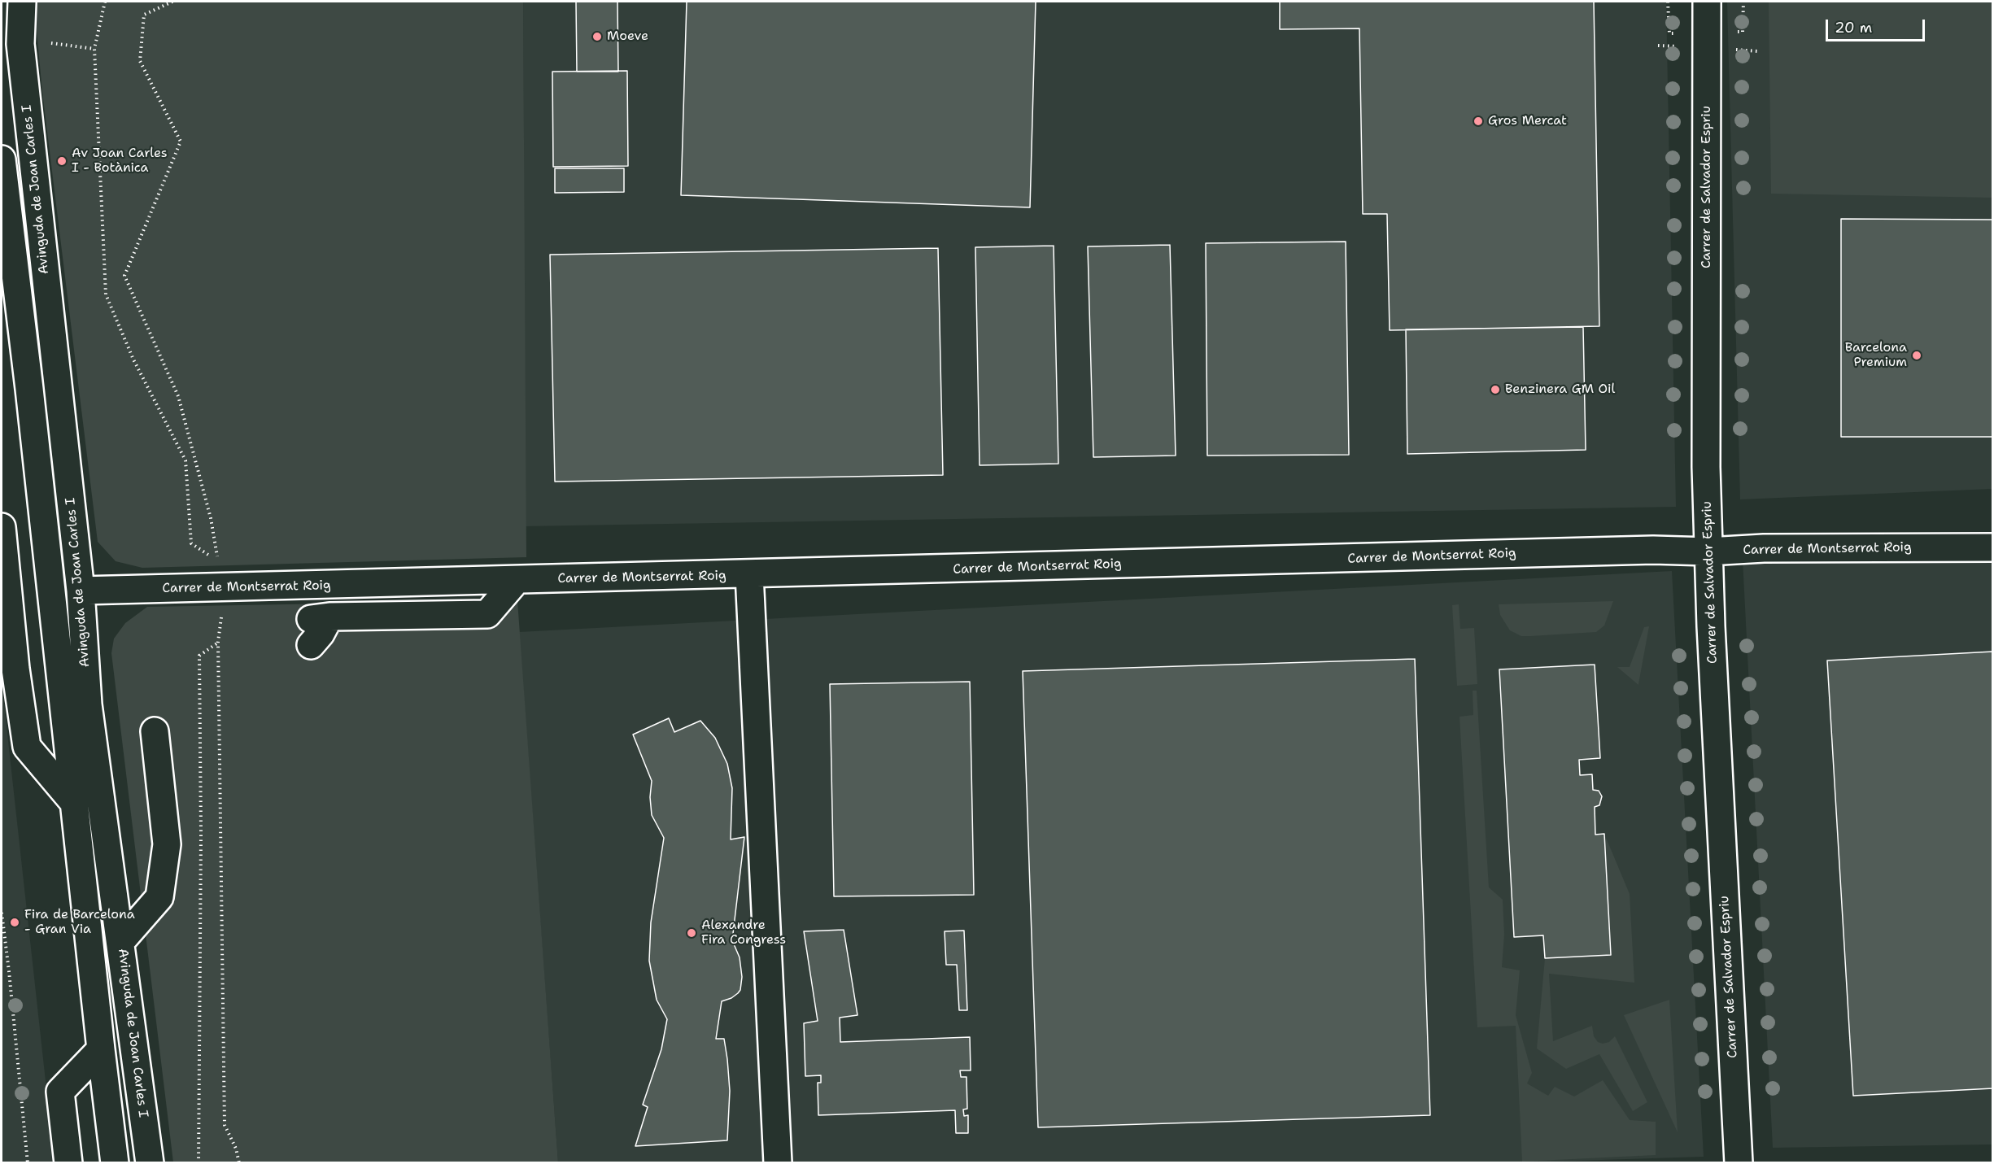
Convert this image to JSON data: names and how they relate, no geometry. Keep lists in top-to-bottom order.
{
  "streets": {
    "street": ["Carrer de Salvador Espriu", "Avinguda de Joan Carles I", "Carrer de Montserrat Roig"]
  },
  "crossings": [
    ["Carrer de Salvador Espriu", "Carrer de Montserrat Roig"],
    ["Avinguda de Joan Carles I", "Carrer de Montserrat Roig"]
  ],
  "places": [
    "Moeve",
    "Gros Mercat",
    "Av Joan Carles I - Botànica",
    "Barcelona Premium",
    "Benzinera GM Oil",
    "Fira de Barcelona - Gran Via",
    "Alexandre Fira Congress"
  ],
  "scale_bar": "20 m"
}
